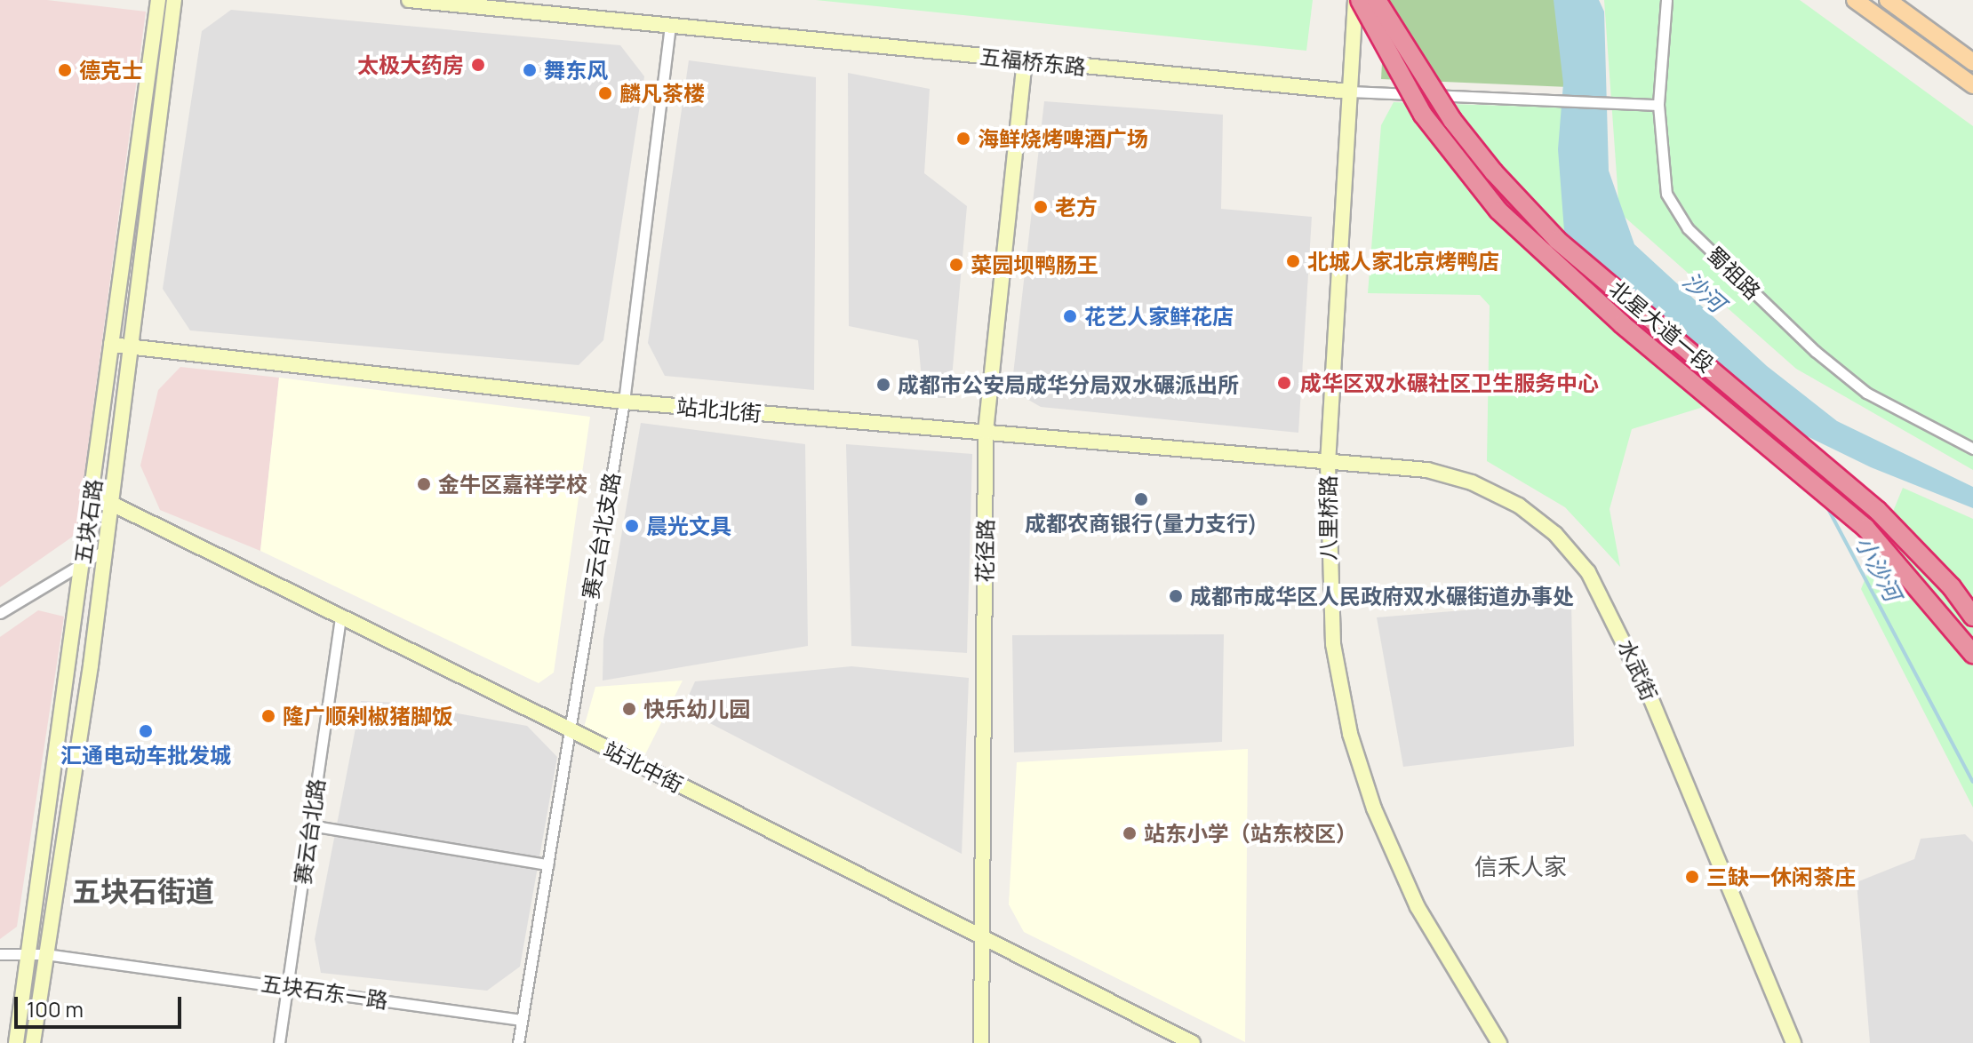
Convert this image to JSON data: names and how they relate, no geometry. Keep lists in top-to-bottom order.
{
  "streets": {
    "highway": ["北星大道一段"],
    "street": [
      "五福桥东路",
      "蜀祖路",
      "站北北街",
      "八里桥路",
      "五块石路",
      "赛云台北支路",
      "花径路",
      "水武街",
      "站北中街",
      "赛云台北路",
      "五块石东一路"
    ]
  },
  "crossings": [
    ["五福桥东路", "蜀祖路"],
    ["五福桥东路", "八里桥路"],
    ["五福桥东路", "赛云台北支路"],
    ["五福桥东路", "花径路"],
    ["北星大道一段", "八里桥路"],
    ["站北北街", "八里桥路"],
    ["站北北街", "五块石路"],
    ["站北北街", "赛云台北支路"],
    ["站北北街", "花径路"],
    ["站北北街", "水武街"],
    ["八里桥路", "水武街"],
    ["五块石路", "站北中街"],
    ["五块石路", "五块石东一路"],
    ["赛云台北支路", "站北中街"],
    ["赛云台北支路", "五块石东一路"],
    ["花径路", "站北中街"],
    ["站北中街", "赛云台北路"],
    ["赛云台北路", "五块石东一路"]
  ],
  "districts": ["信禾人家", "五块石街道"],
  "water": ["沙河", "小沙河"],
  "places": [
    "太极大药房",
    "德克士",
    "舞东风",
    "麟凡茶楼",
    "海鲜烧烤啤酒广场",
    "老方",
    "北城人家北京烤鸭店",
    "菜园坝鸭肠王",
    "花艺人家鲜花店",
    "成华区双水碾社区卫生服务中心",
    "成都市公安局成华分局双水碾派出所",
    "金牛区嘉祥学校",
    "成都农商银行(量力支行)",
    "晨光文具",
    "成都市成华区人民政府双水碾街道办事处",
    "快乐幼儿园",
    "隆广顺剁椒猪脚饭",
    "汇通电动车批发城",
    "站东小学（站东校区）",
    "三缺一休闲茶庄"
  ],
  "scale_bar": "100 m"
}
